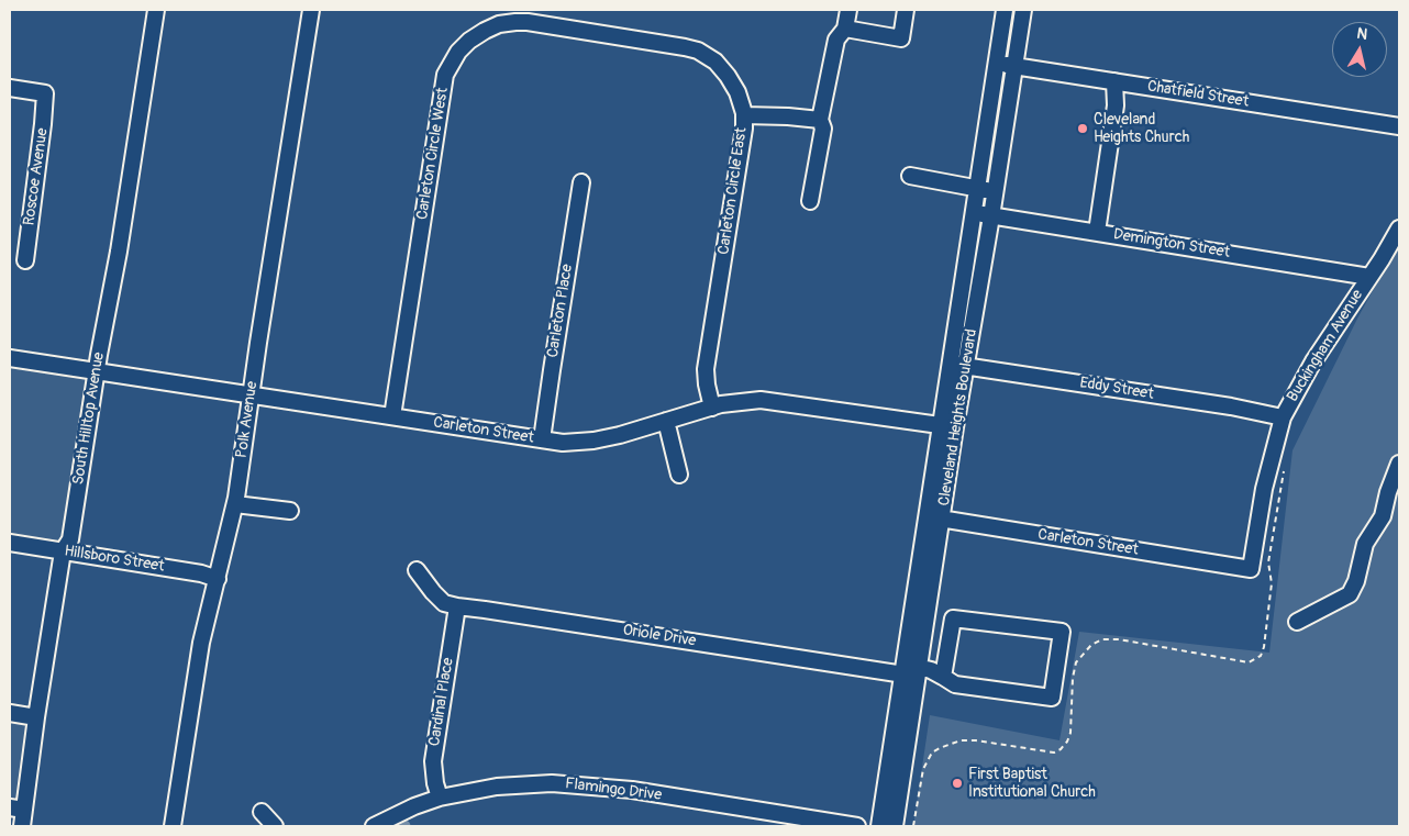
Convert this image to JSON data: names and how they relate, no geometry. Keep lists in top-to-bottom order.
{
  "streets": {
    "street": [
      "Chatfield Street",
      "Carleton Circle West",
      "Roscoe Avenue",
      "Carleton Circle East",
      "Demington Street",
      "Carleton Place",
      "Buckingham Avenue",
      "Eddy Street",
      "Cleveland Heights Boulevard",
      "South Hilltop Avenue",
      "Polk Avenue",
      "Carleton Street",
      "Hillsboro Street",
      "Oriole Drive",
      "Cardinal Place",
      "Flamingo Drive"
    ]
  },
  "crossings": [
    ["Chatfield Street", "Cleveland Heights Boulevard"],
    ["Carleton Circle West", "Carleton Circle East"],
    ["Carleton Circle West", "Carleton Street"],
    ["Carleton Circle East", "Carleton Street"],
    ["Demington Street", "Buckingham Avenue"],
    ["Demington Street", "Cleveland Heights Boulevard"],
    ["Carleton Place", "Carleton Street"],
    ["Buckingham Avenue", "Eddy Street"],
    ["Buckingham Avenue", "Carleton Street"],
    ["Eddy Street", "Cleveland Heights Boulevard"],
    ["Cleveland Heights Boulevard", "Carleton Street"],
    ["Cleveland Heights Boulevard", "Oriole Drive"],
    ["South Hilltop Avenue", "Carleton Street"],
    ["South Hilltop Avenue", "Hillsboro Street"],
    ["Polk Avenue", "Carleton Street"],
    ["Polk Avenue", "Hillsboro Street"],
    ["Oriole Drive", "Cardinal Place"],
    ["Cardinal Place", "Flamingo Drive"]
  ],
  "places": ["Cleveland Heights Church", "First Baptist Institutional Church"],
  "north": "top"
}
